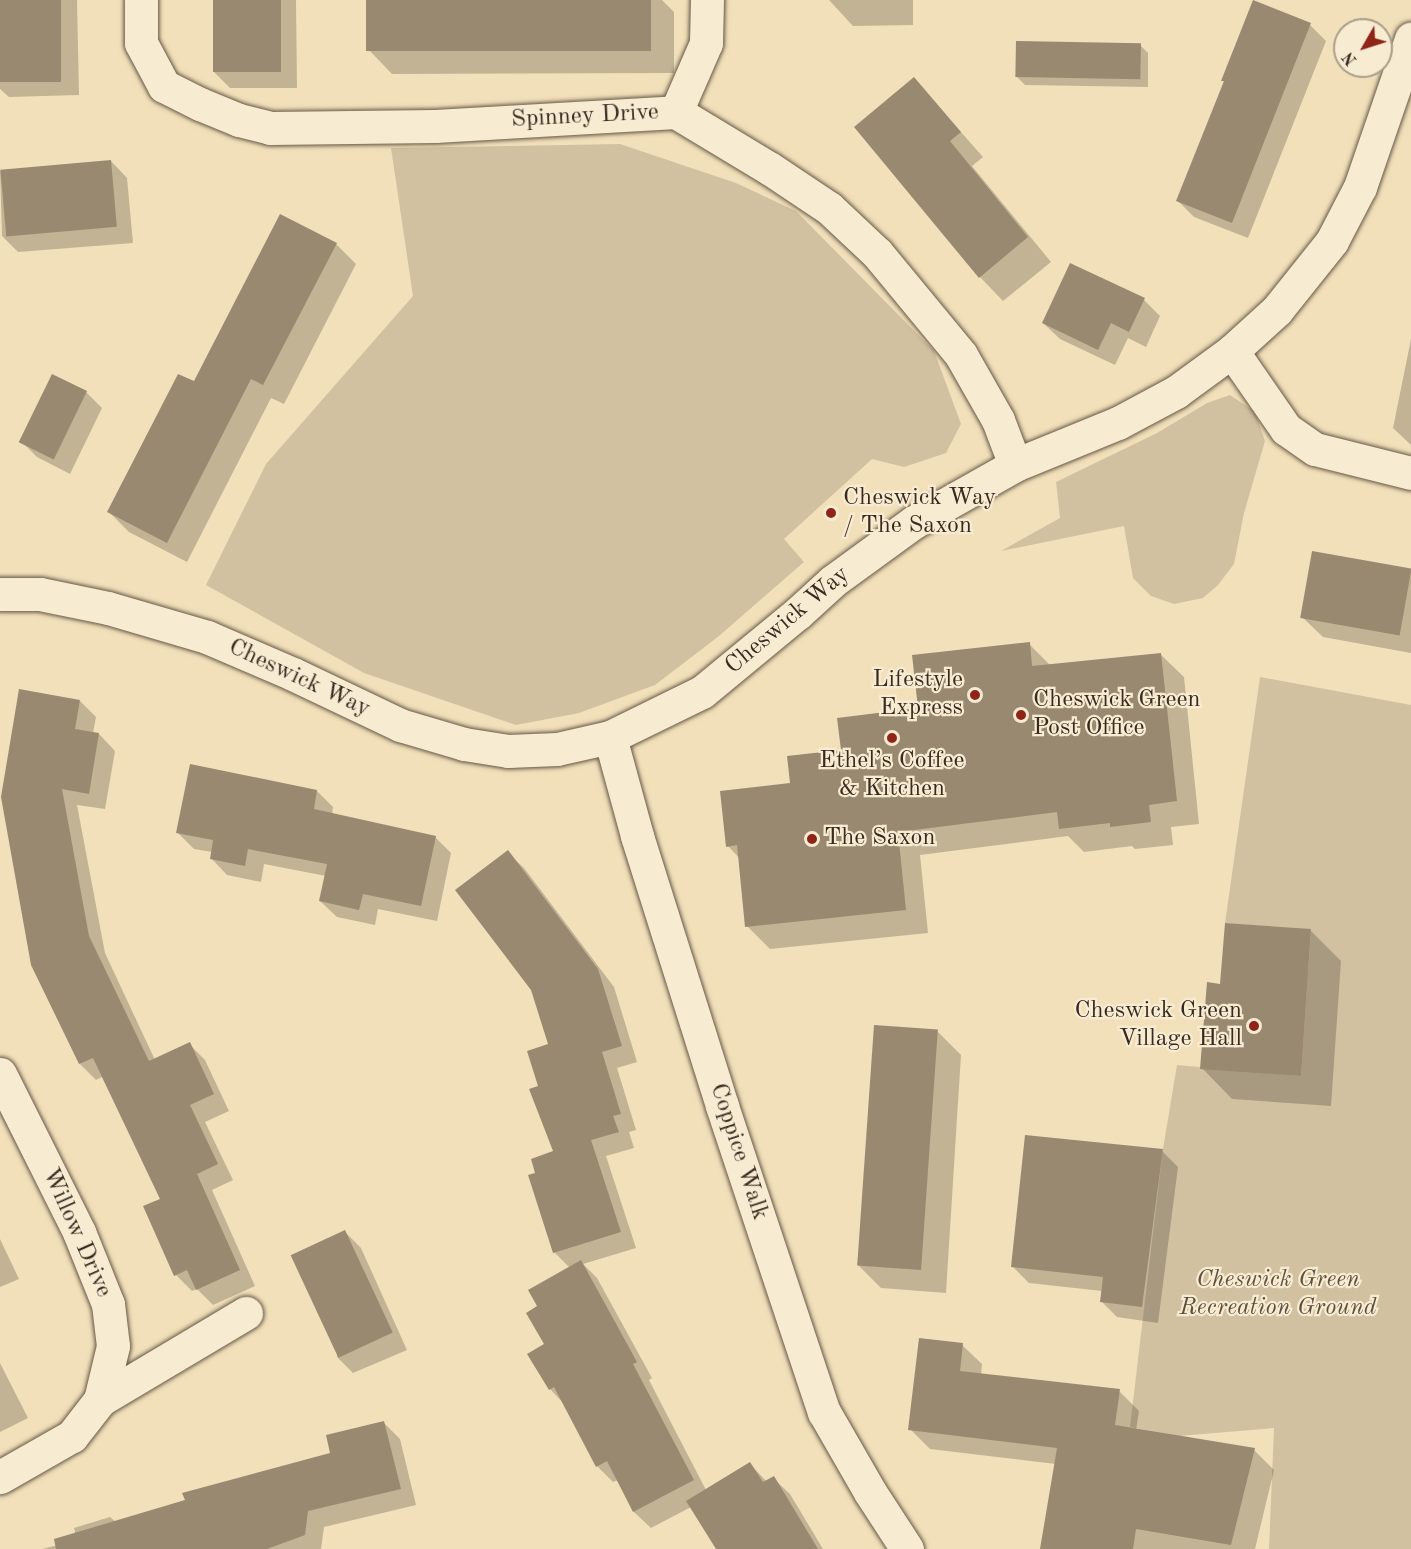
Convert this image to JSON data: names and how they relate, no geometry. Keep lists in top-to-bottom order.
{
  "streets": {
    "street": [
      "Spinney Drive",
      "Cheswick Way",
      "Coppice Walk",
      "Willow Drive"
    ]
  },
  "crossings": [
    ["Spinney Drive", "Cheswick Way"],
    ["Cheswick Way", "Coppice Walk"]
  ],
  "parks": ["Cheswick Green Recreation Ground"],
  "places": [
    "Cheswick Way / The Saxon",
    "Lifestyle Express",
    "Cheswick Green Post Office",
    "Ethel’s Coffee & Kitchen",
    "The Saxon",
    "Cheswick Green Village Hall"
  ],
  "north": "bottom left"
}
